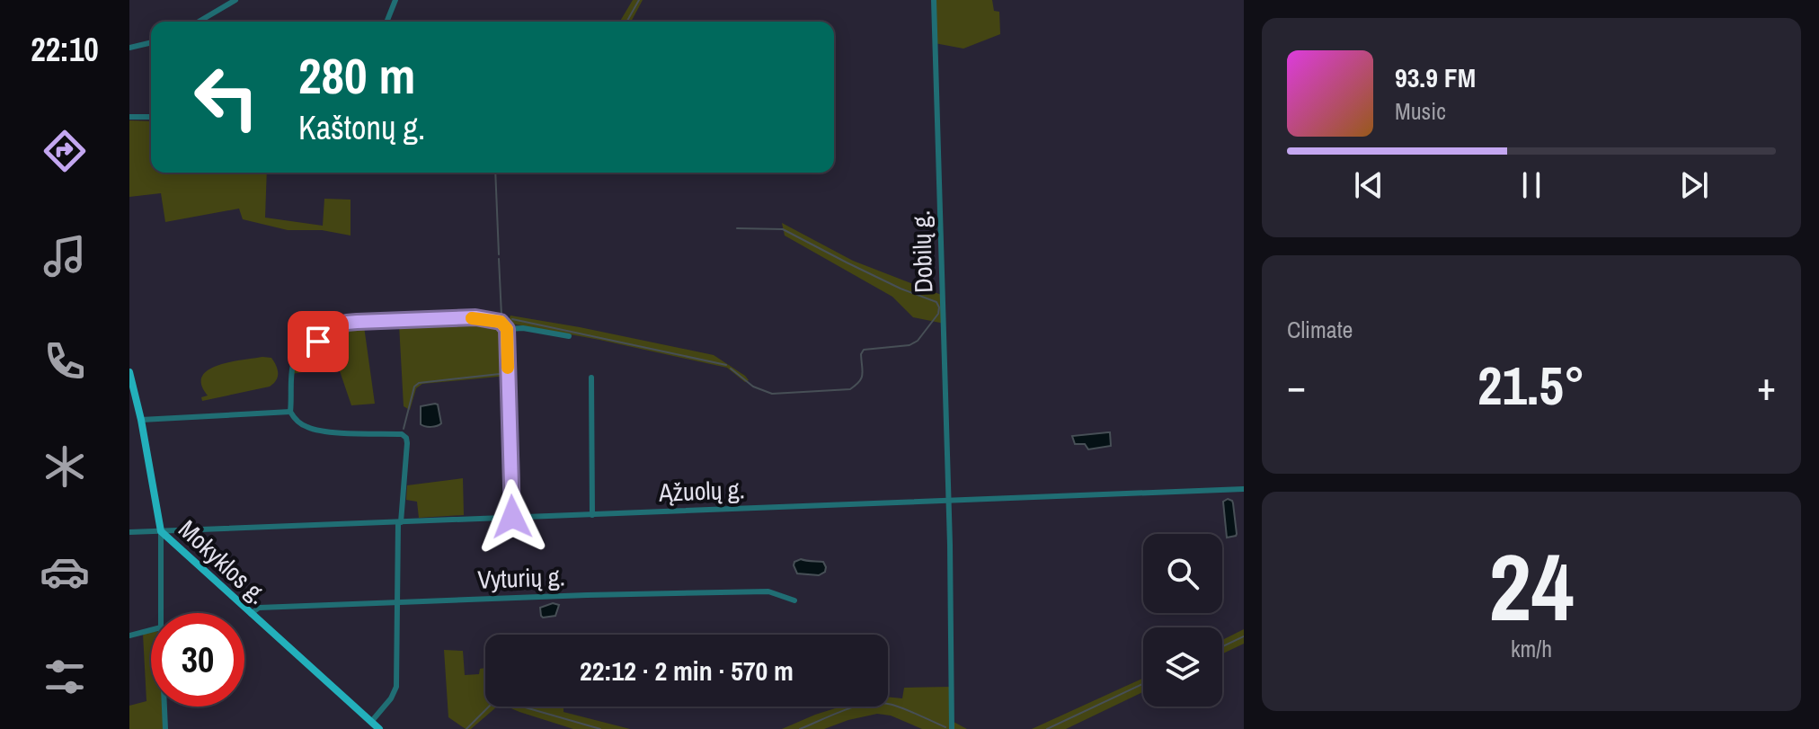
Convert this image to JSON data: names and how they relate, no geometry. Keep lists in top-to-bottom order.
{
  "streets": {
    "main road": ["Mokyklos g."],
    "street": ["Dobilų g.", "Ąžuolų g.", "Vyturių g."]
  },
  "crossings": [
    ["Dobilų g.", "Ąžuolų g."],
    ["Ąžuolų g.", "Mokyklos g."],
    ["Mokyklos g.", "Vyturių g."]
  ],
  "page": {
    "tabs": "22:10",
    "turn": ["280 m", "Kaštonų g."],
    "song": ["93.9 FM", "Music"],
    "tile": [
      "Climate",
      ["24", "km/h"]
    ],
    "heat": ["−", "21.5°", "+"],
    "limit": "30",
    "trip": "22:12 · 2 min · 570 m"
  }
}
